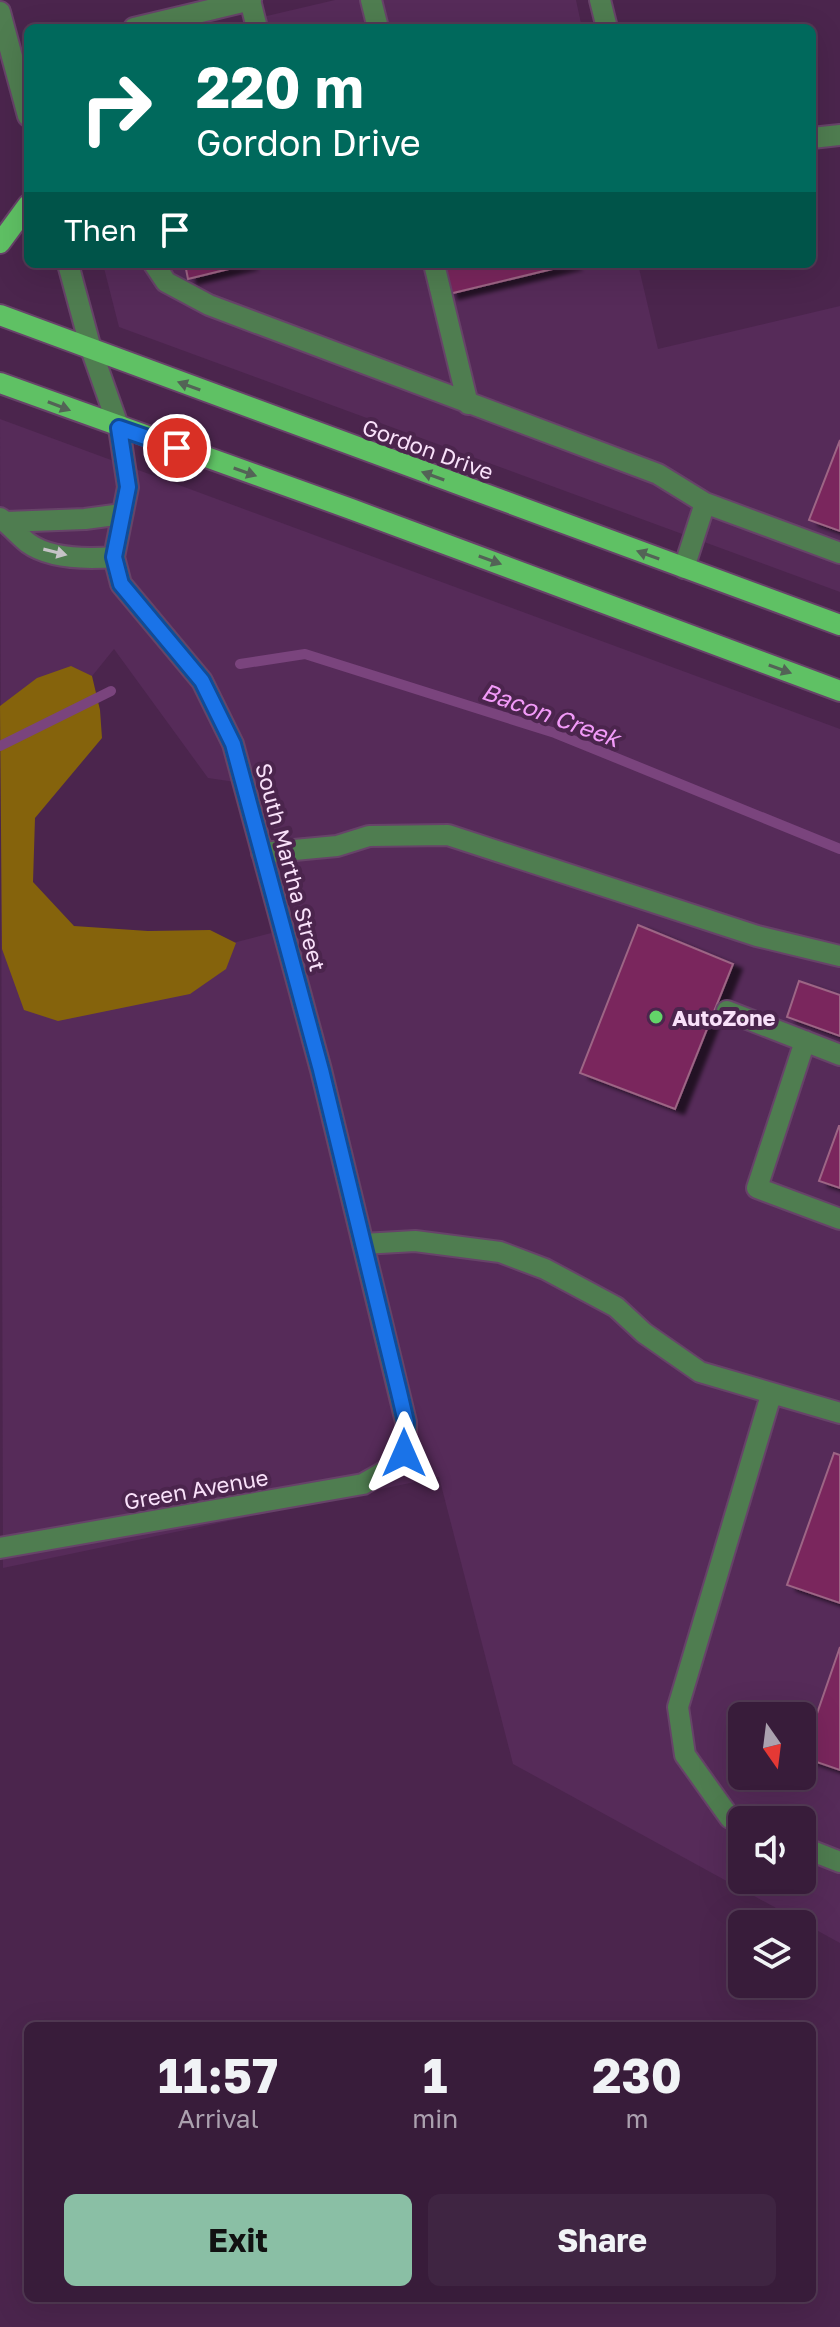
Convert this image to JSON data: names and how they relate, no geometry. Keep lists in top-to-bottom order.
{
  "streets": {
    "main road": ["Gordon Drive"],
    "street": ["South Martha Street", "Green Avenue"]
  },
  "crossings": [
    ["South Martha Street", "Green Avenue"]
  ],
  "water": ["Bacon Creek"],
  "places": ["AutoZone"],
  "north": "bottom",
  "page": {
    "turn": ["220 m", "Gordon Drive"],
    "then": "Then",
    "eta": [
      "11:57",
      "Arrival",
      "1",
      "min",
      "230",
      "m"
    ],
    "buttons": ["Exit", "Share"]
  }
}
